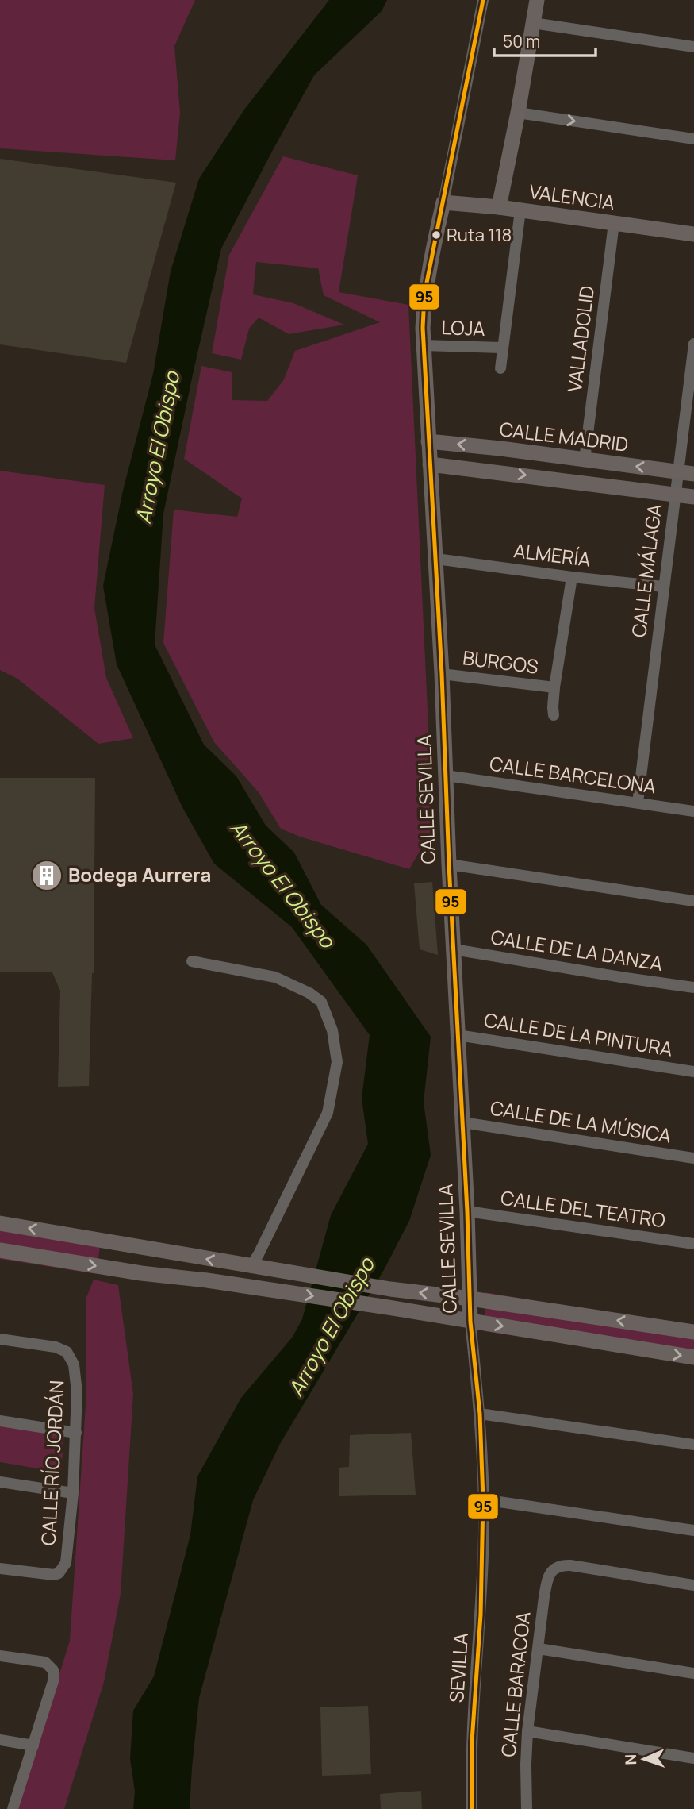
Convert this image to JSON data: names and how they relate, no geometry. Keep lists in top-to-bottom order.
{
  "streets": {
    "street": [
      "VALENCIA",
      "LOJA",
      "VALLADOLID",
      "CALLE MADRID",
      "ALMERÍA",
      "CALLE MÁLAGA",
      "BURGOS",
      "CALLE BARCELONA",
      "CALLE SEVILLA",
      "CALLE DE LA DANZA",
      "CALLE DE LA PINTURA",
      "CALLE DE LA MÚSICA",
      "CALLE DEL TEATRO",
      "CALLE RÍO JORDÁN",
      "SEVILLA",
      "CALLE BARACOA"
    ]
  },
  "crossings": [
    ["VALENCIA", "VALLADOLID"],
    ["VALENCIA", "CALLE SEVILLA"],
    ["LOJA", "CALLE SEVILLA"],
    ["VALLADOLID", "CALLE MADRID"],
    ["CALLE MADRID", "CALLE MÁLAGA"],
    ["CALLE MADRID", "CALLE SEVILLA"],
    ["ALMERÍA", "CALLE MÁLAGA"],
    ["ALMERÍA", "CALLE SEVILLA"],
    ["CALLE MÁLAGA", "CALLE BARCELONA"],
    ["BURGOS", "CALLE SEVILLA"],
    ["CALLE BARCELONA", "CALLE SEVILLA"],
    ["CALLE SEVILLA", "CALLE DE LA DANZA"],
    ["CALLE SEVILLA", "CALLE DE LA PINTURA"],
    ["CALLE SEVILLA", "CALLE DE LA MÚSICA"],
    ["CALLE SEVILLA", "CALLE DEL TEATRO"],
    ["CALLE SEVILLA", "SEVILLA"]
  ],
  "water": ["Arroyo El Obispo"],
  "places": {
    "other": ["Ruta 118"],
    "building": ["Bodega Aurrera"]
  },
  "lines": ["transit line 95"],
  "scale_bar": "50 m",
  "north": "left"
}
